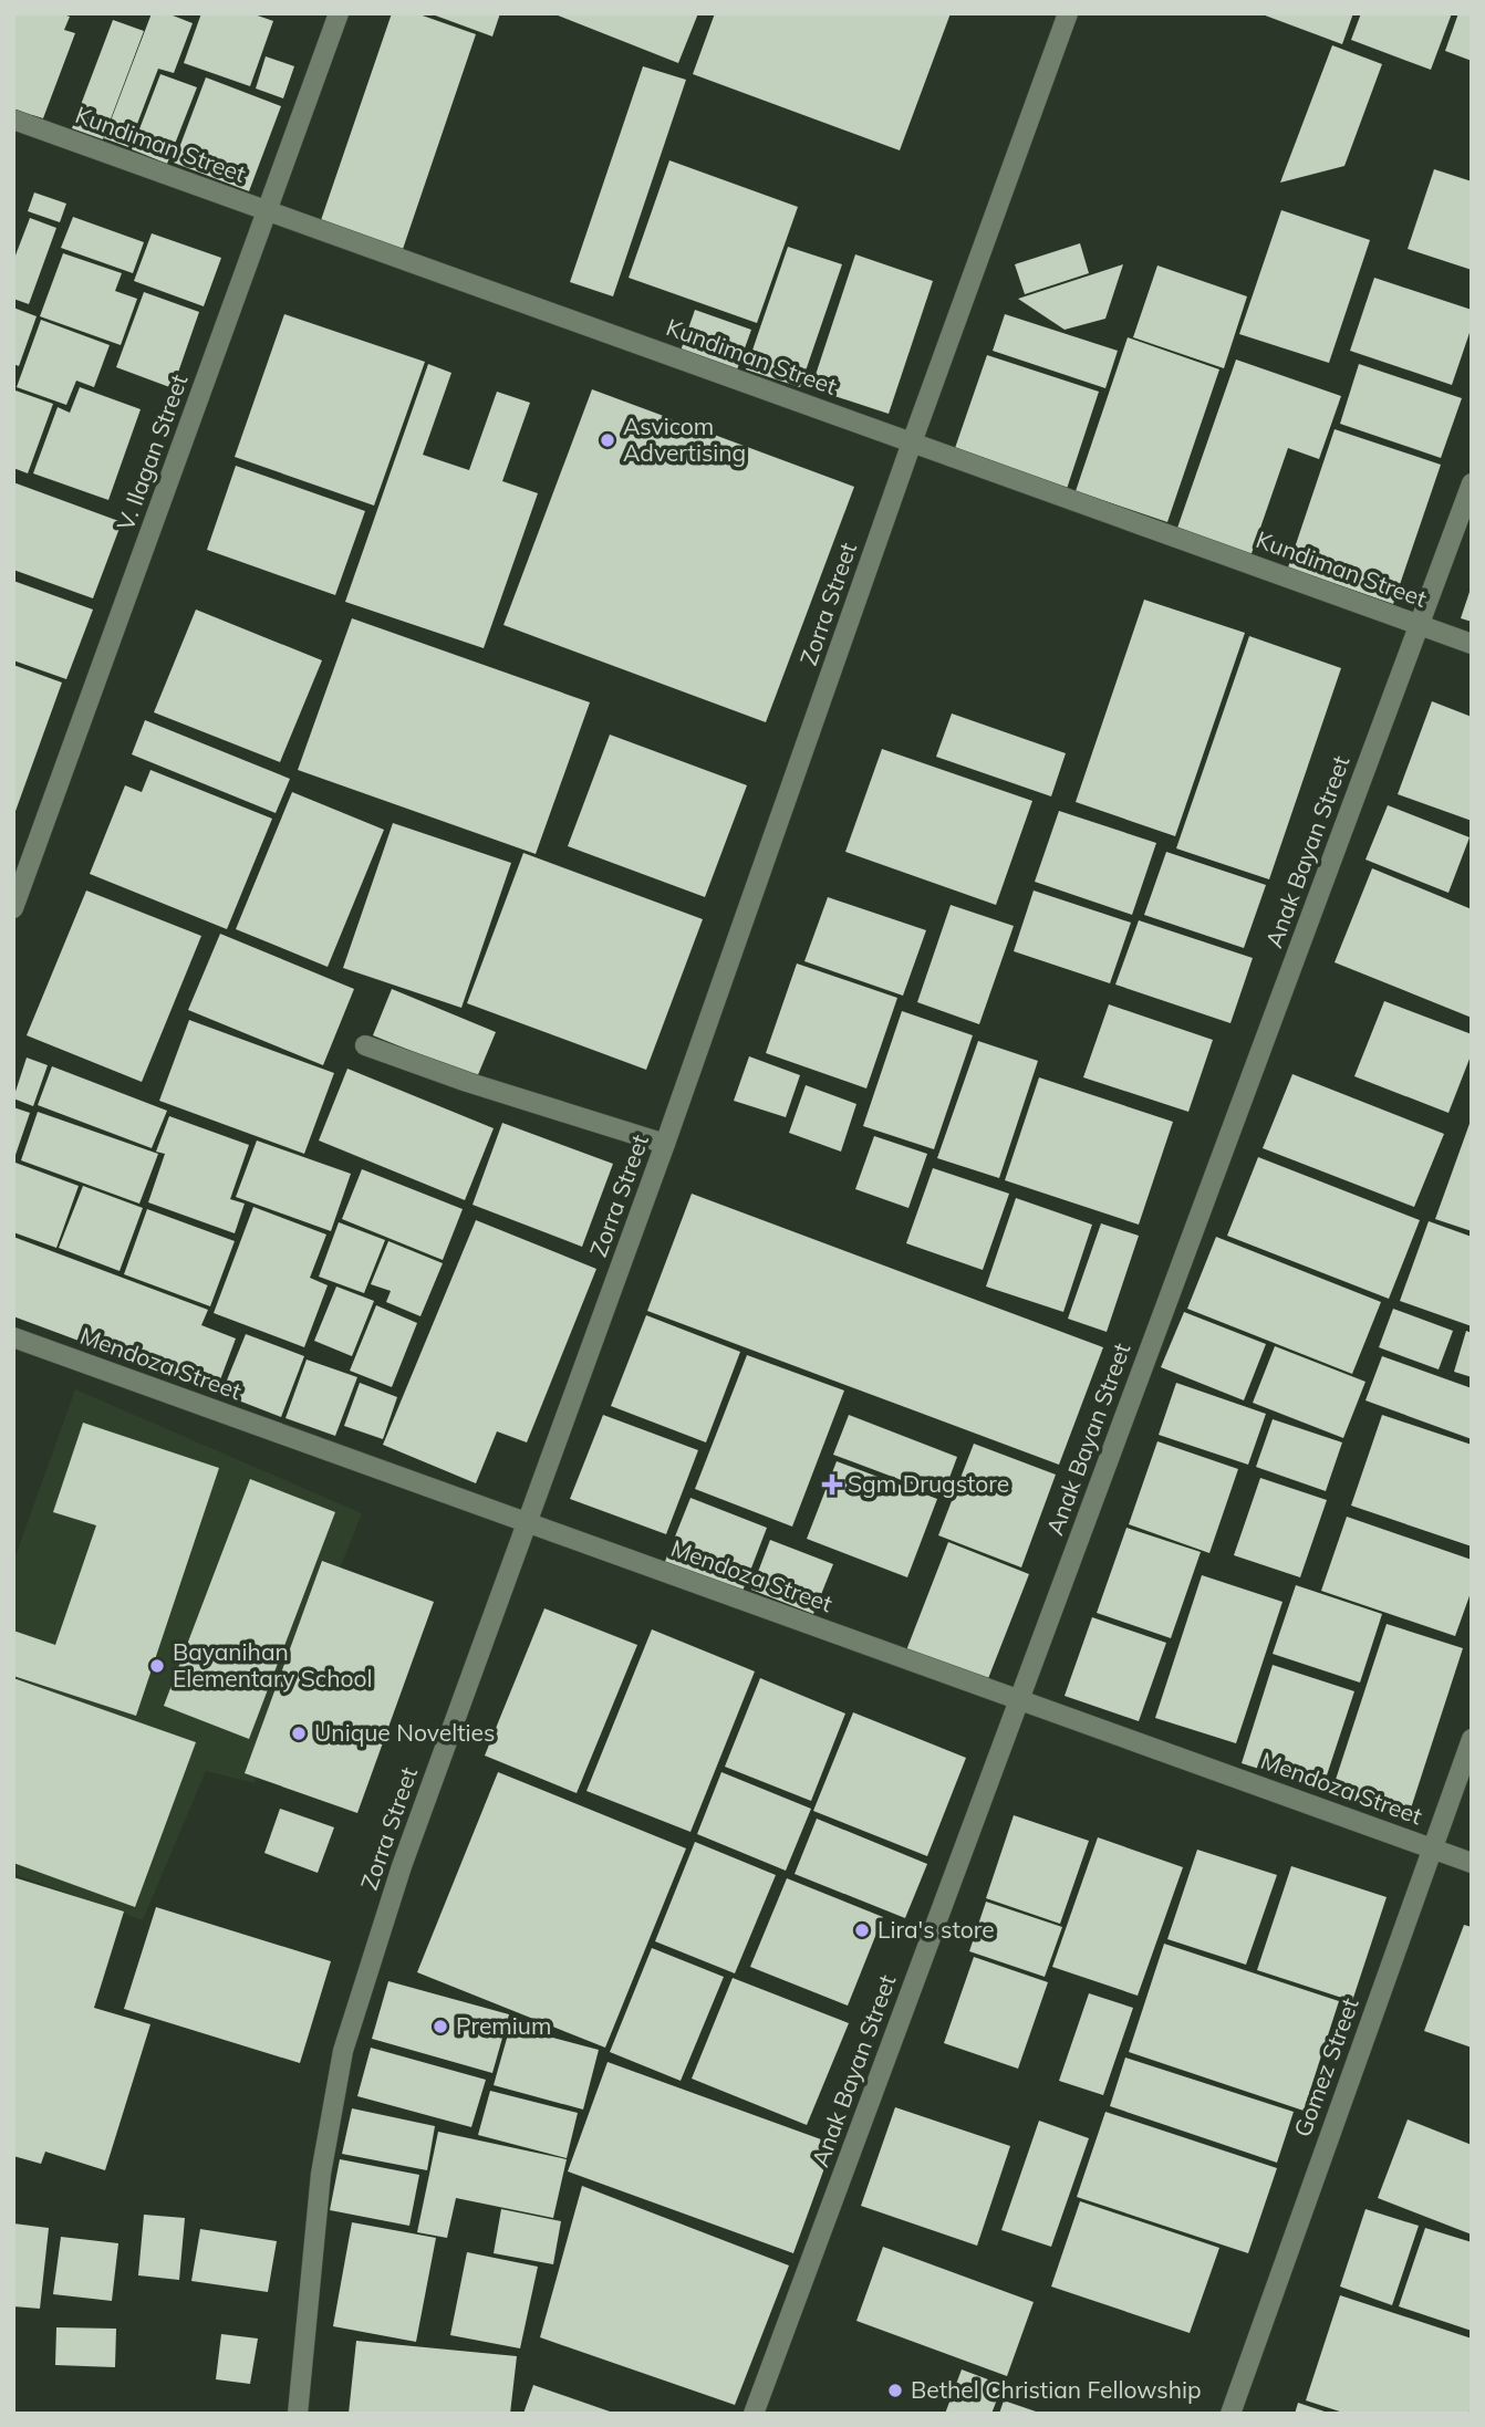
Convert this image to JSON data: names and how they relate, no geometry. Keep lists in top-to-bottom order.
{
  "streets": {
    "street": [
      "Kundiman Street",
      "V. Ilagan Street",
      "Zorra Street",
      "Anak Bayan Street",
      "Mendoza Street",
      "Gomez Street"
    ]
  },
  "crossings": [
    ["Kundiman Street", "V. Ilagan Street"],
    ["Kundiman Street", "Zorra Street"],
    ["Kundiman Street", "Anak Bayan Street"],
    ["Zorra Street", "Mendoza Street"],
    ["Anak Bayan Street", "Mendoza Street"],
    ["Mendoza Street", "Gomez Street"]
  ],
  "places": {
    "other": [
      "Asvicom Advertising",
      "Bayanihan Elementary School",
      "Unique Novelties",
      "Lira's store",
      "Premium",
      "Bethel Christian Fellowship"
    ],
    "health": ["Sgm Drugstore"]
  }
}
